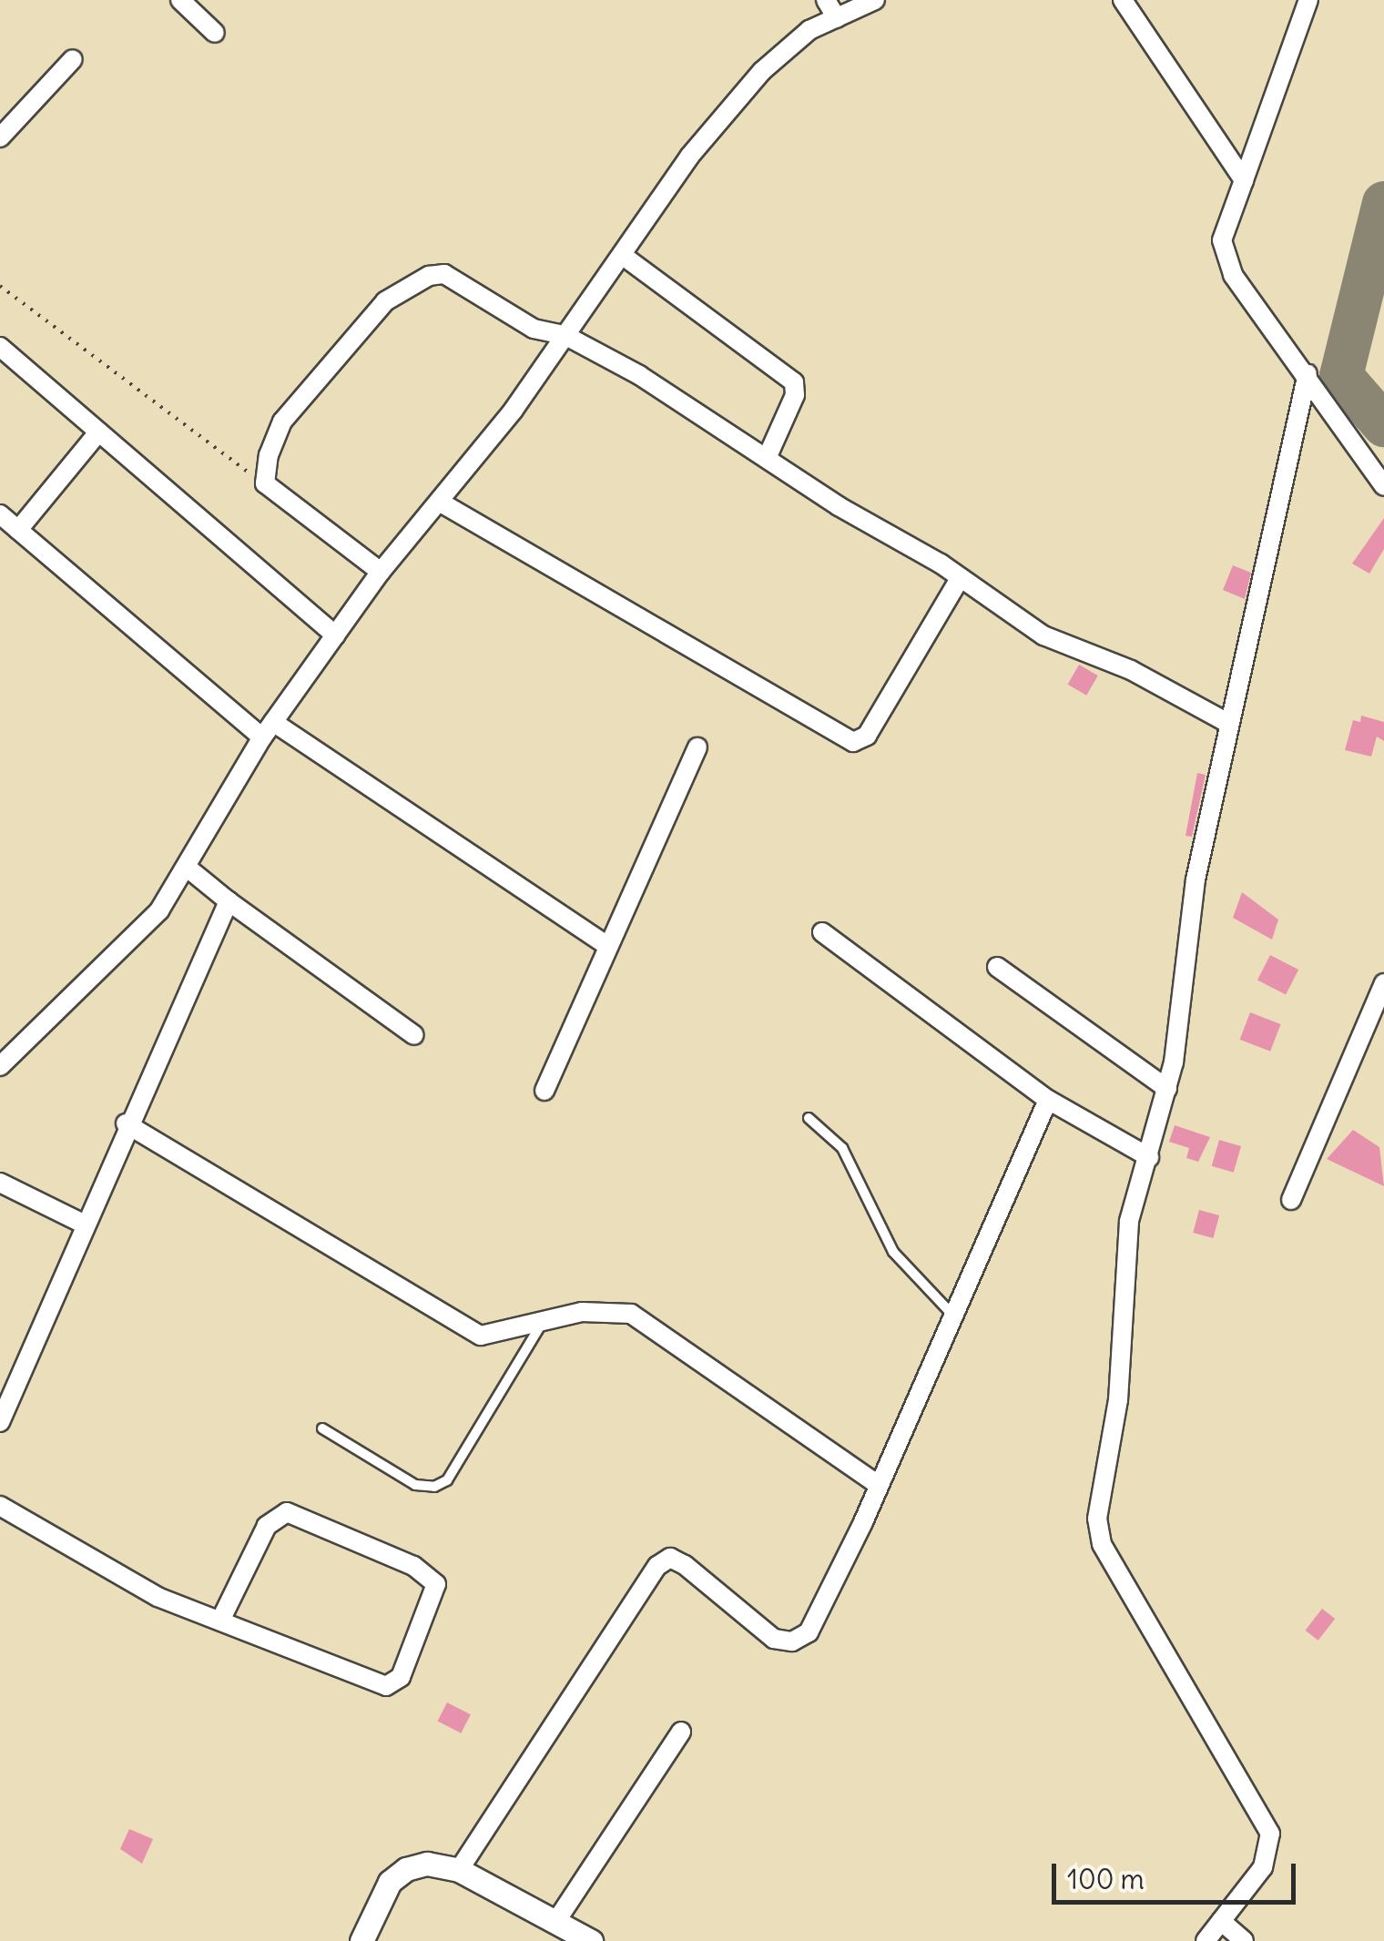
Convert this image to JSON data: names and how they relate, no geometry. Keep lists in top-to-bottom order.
{
  "scale_bar": "100 m"
}
